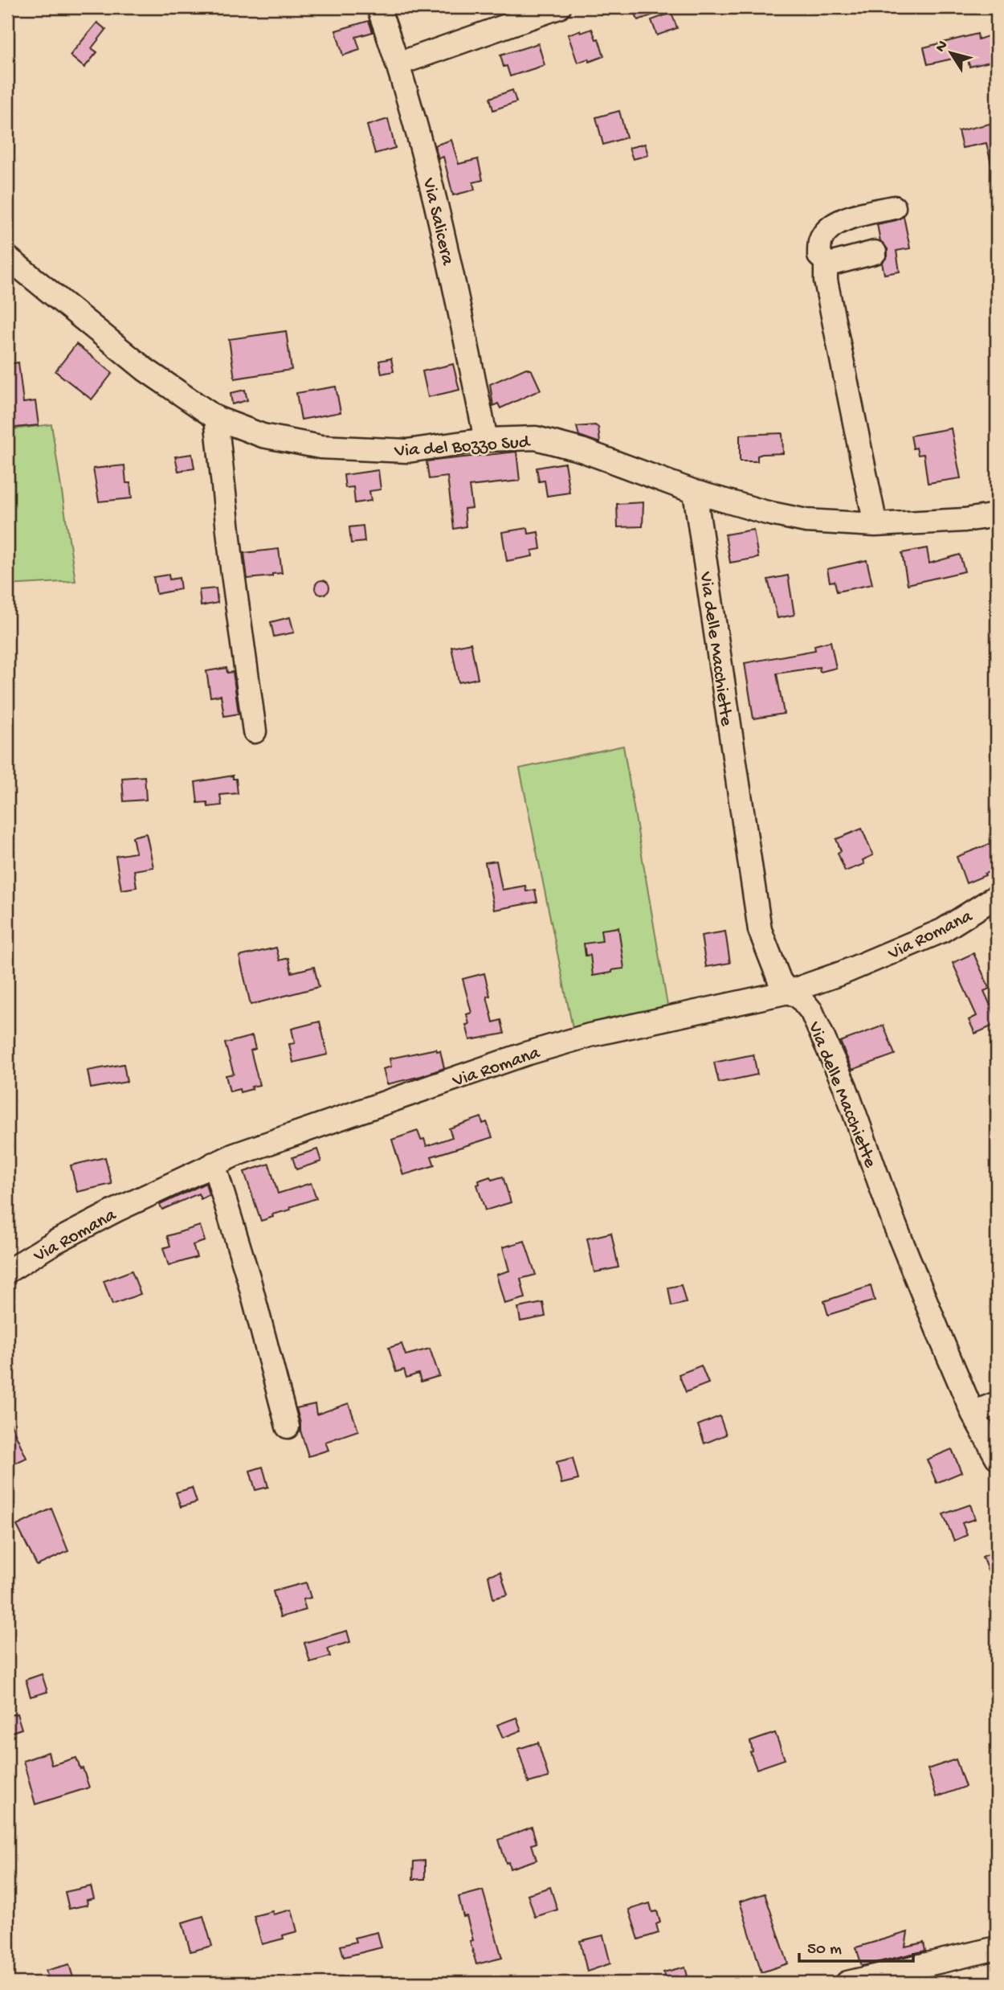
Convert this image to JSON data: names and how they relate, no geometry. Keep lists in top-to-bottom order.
{
  "streets": {
    "street": [
      "Via Salicera",
      "Via del Bozzo Sud",
      "Via delle Macchiette",
      "Via Romana"
    ]
  },
  "crossings": [
    ["Via Salicera", "Via del Bozzo Sud"],
    ["Via del Bozzo Sud", "Via delle Macchiette"],
    ["Via delle Macchiette", "Via Romana"]
  ],
  "scale_bar": "50 m",
  "north": "top left"
}
